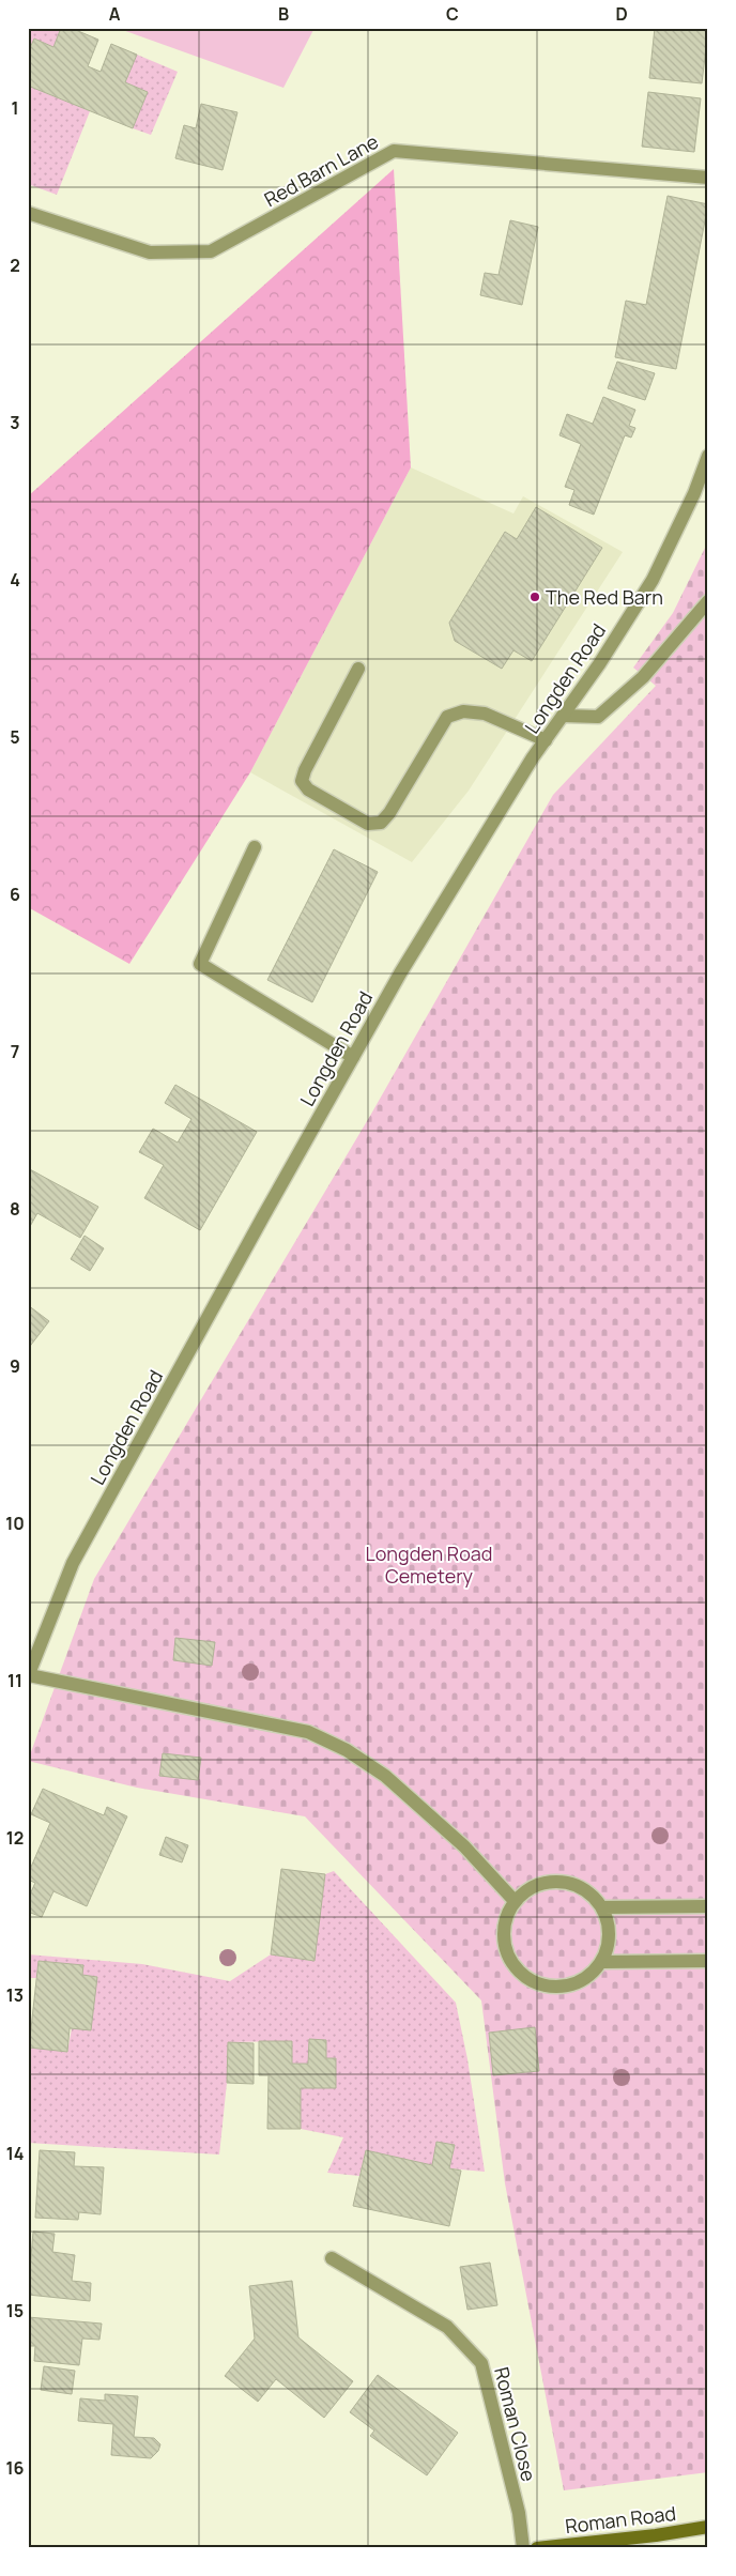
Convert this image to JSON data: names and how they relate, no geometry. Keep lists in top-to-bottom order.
{
  "streets": {
    "main road": ["Roman Road"],
    "street": ["Red Barn Lane", "Longden Road", "Roman Close"]
  },
  "parks": ["Longden Road Cemetery"],
  "places": ["The Red Barn"],
  "grid": {
    "columns": [
      "A",
      "B",
      "C",
      "D"
    ],
    "rows": [
      "1",
      "2",
      "3",
      "4",
      "5",
      "6",
      "7",
      "8",
      "9",
      "10",
      "11",
      "12",
      "13",
      "14",
      "15",
      "16"
    ]
  }
}
